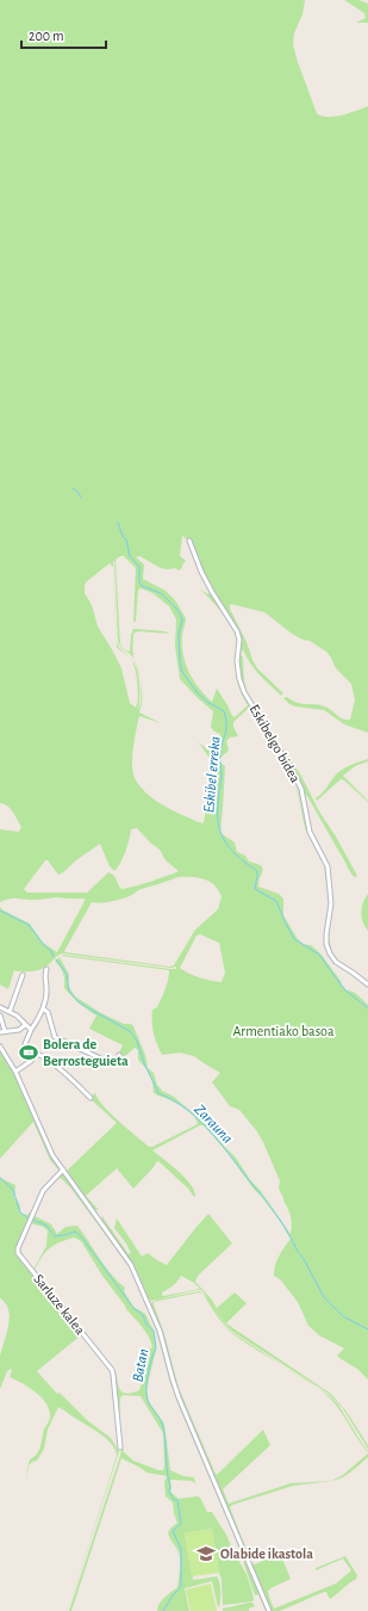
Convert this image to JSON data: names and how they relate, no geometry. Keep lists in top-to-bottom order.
{
  "streets": {
    "street": ["Eskibelgo bidea", "Sarluze kalea"]
  },
  "water": ["Eskibel erreka", "Zarauna", "Batan"],
  "parks": ["Armentiako basoa"],
  "places": {
    "sports": ["Bolera de Berrosteguieta"],
    "school or university": ["Olabide ikastola"]
  },
  "scale_bar": "200 m"
}
